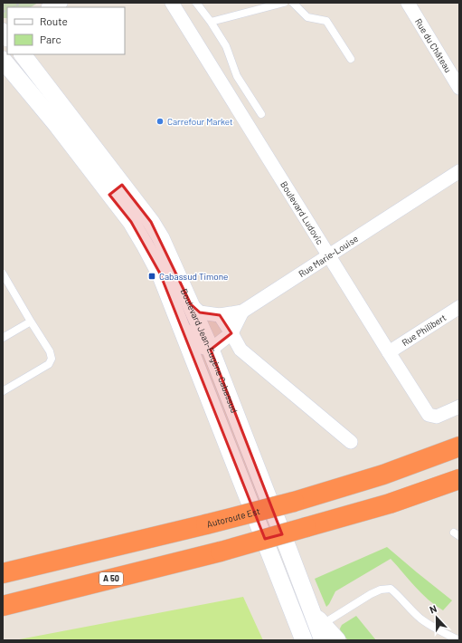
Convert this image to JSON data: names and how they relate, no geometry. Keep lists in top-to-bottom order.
{
  "streets": {
    "highway": ["Autoroute Est", "A 50"],
    "street": [
      "Rue du Château",
      "Boulevard Ludovic",
      "Rue Marie-Louise",
      "Rue Philibert",
      "Boulevard Jean-Eugène Cabassud"
    ]
  },
  "crossings": [
    ["Boulevard Ludovic", "Rue Marie-Louise"],
    ["Boulevard Ludovic", "Rue Philibert"],
    ["Rue Marie-Louise", "Boulevard Jean-Eugène Cabassud"]
  ],
  "places": {
    "other": ["Carrefour Market"],
    "transit": ["Cabassud Timone"]
  },
  "legend": ["Route", "Parc"],
  "north": "top"
}
